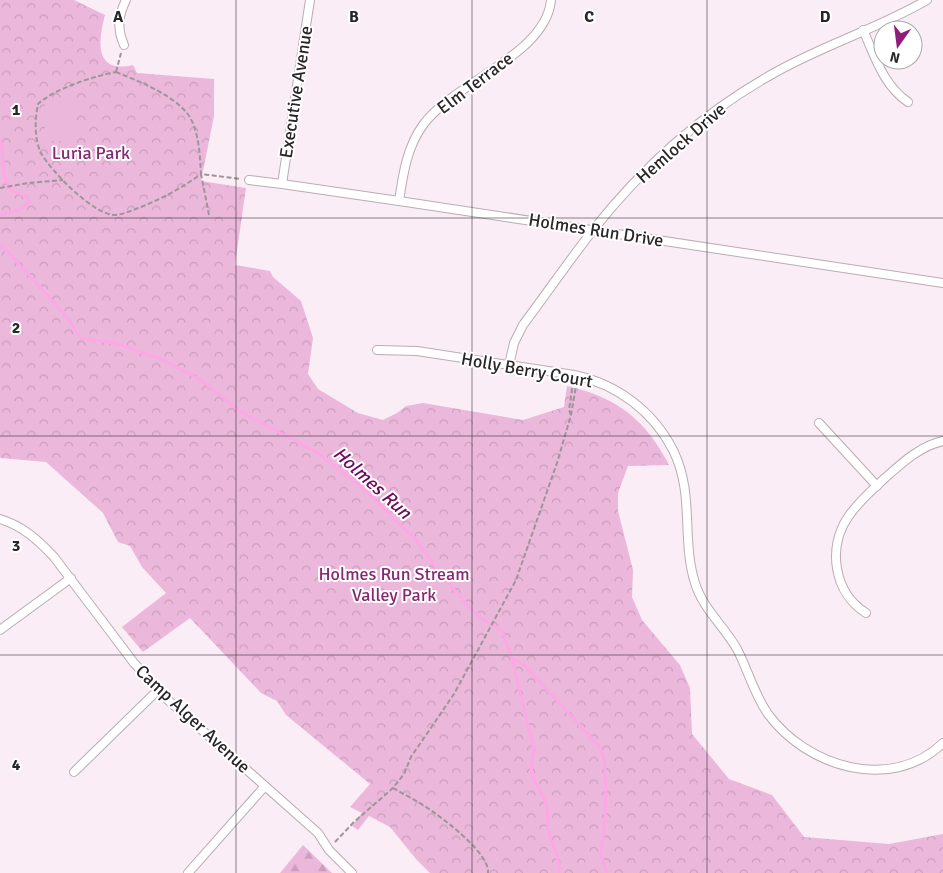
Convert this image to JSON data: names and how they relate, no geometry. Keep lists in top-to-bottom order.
{
  "streets": {
    "street": [
      "Elm Terrace",
      "Executive Avenue",
      "Hemlock Drive",
      "Holmes Run Drive",
      "Holly Berry Court",
      "Camp Alger Avenue"
    ]
  },
  "crossings": [
    ["Elm Terrace", "Holmes Run Drive"],
    ["Executive Avenue", "Holmes Run Drive"],
    ["Hemlock Drive", "Holmes Run Drive"],
    ["Hemlock Drive", "Holly Berry Court"]
  ],
  "water": ["Holmes Run"],
  "parks": ["Luria Park", "Holmes Run Stream Valley Park"],
  "north": "bottom",
  "grid": {
    "columns": [
      "A",
      "B",
      "C",
      "D"
    ],
    "rows": [
      "1",
      "2",
      "3",
      "4"
    ]
  }
}
